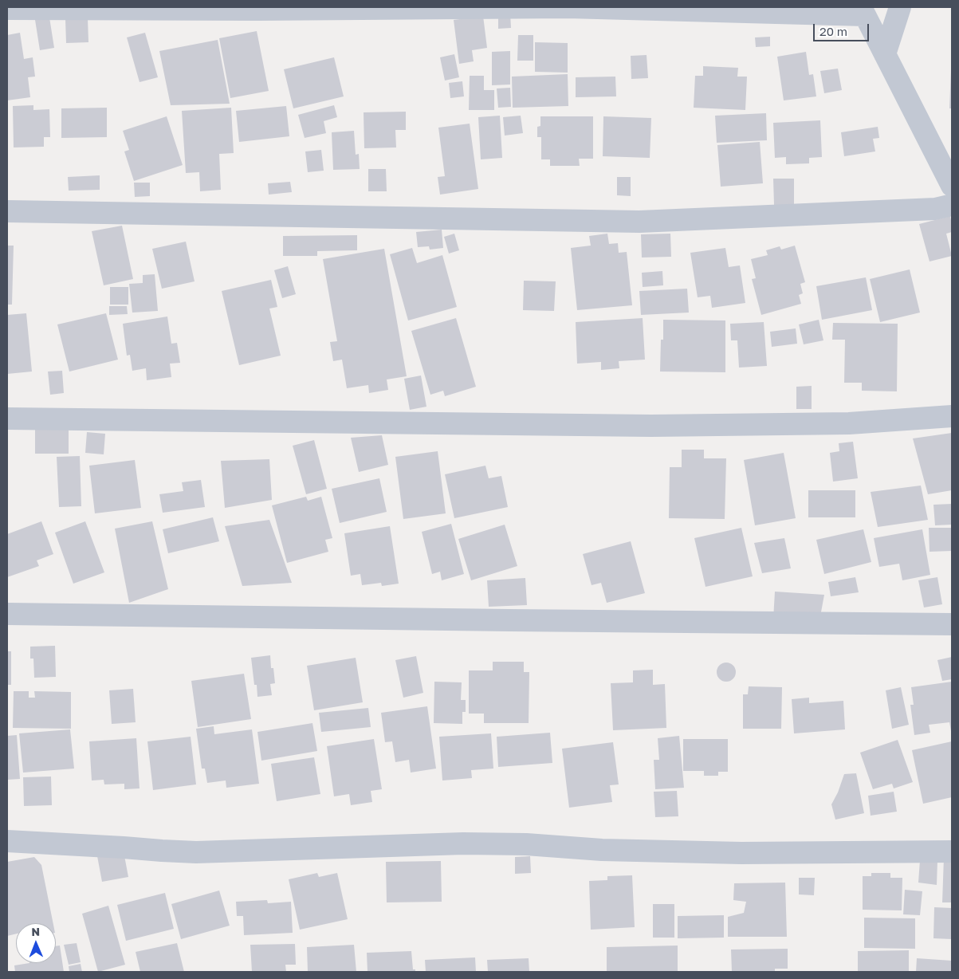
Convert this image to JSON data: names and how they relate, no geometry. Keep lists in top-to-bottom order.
{
  "scale_bar": "20 m",
  "north": "top"
}
